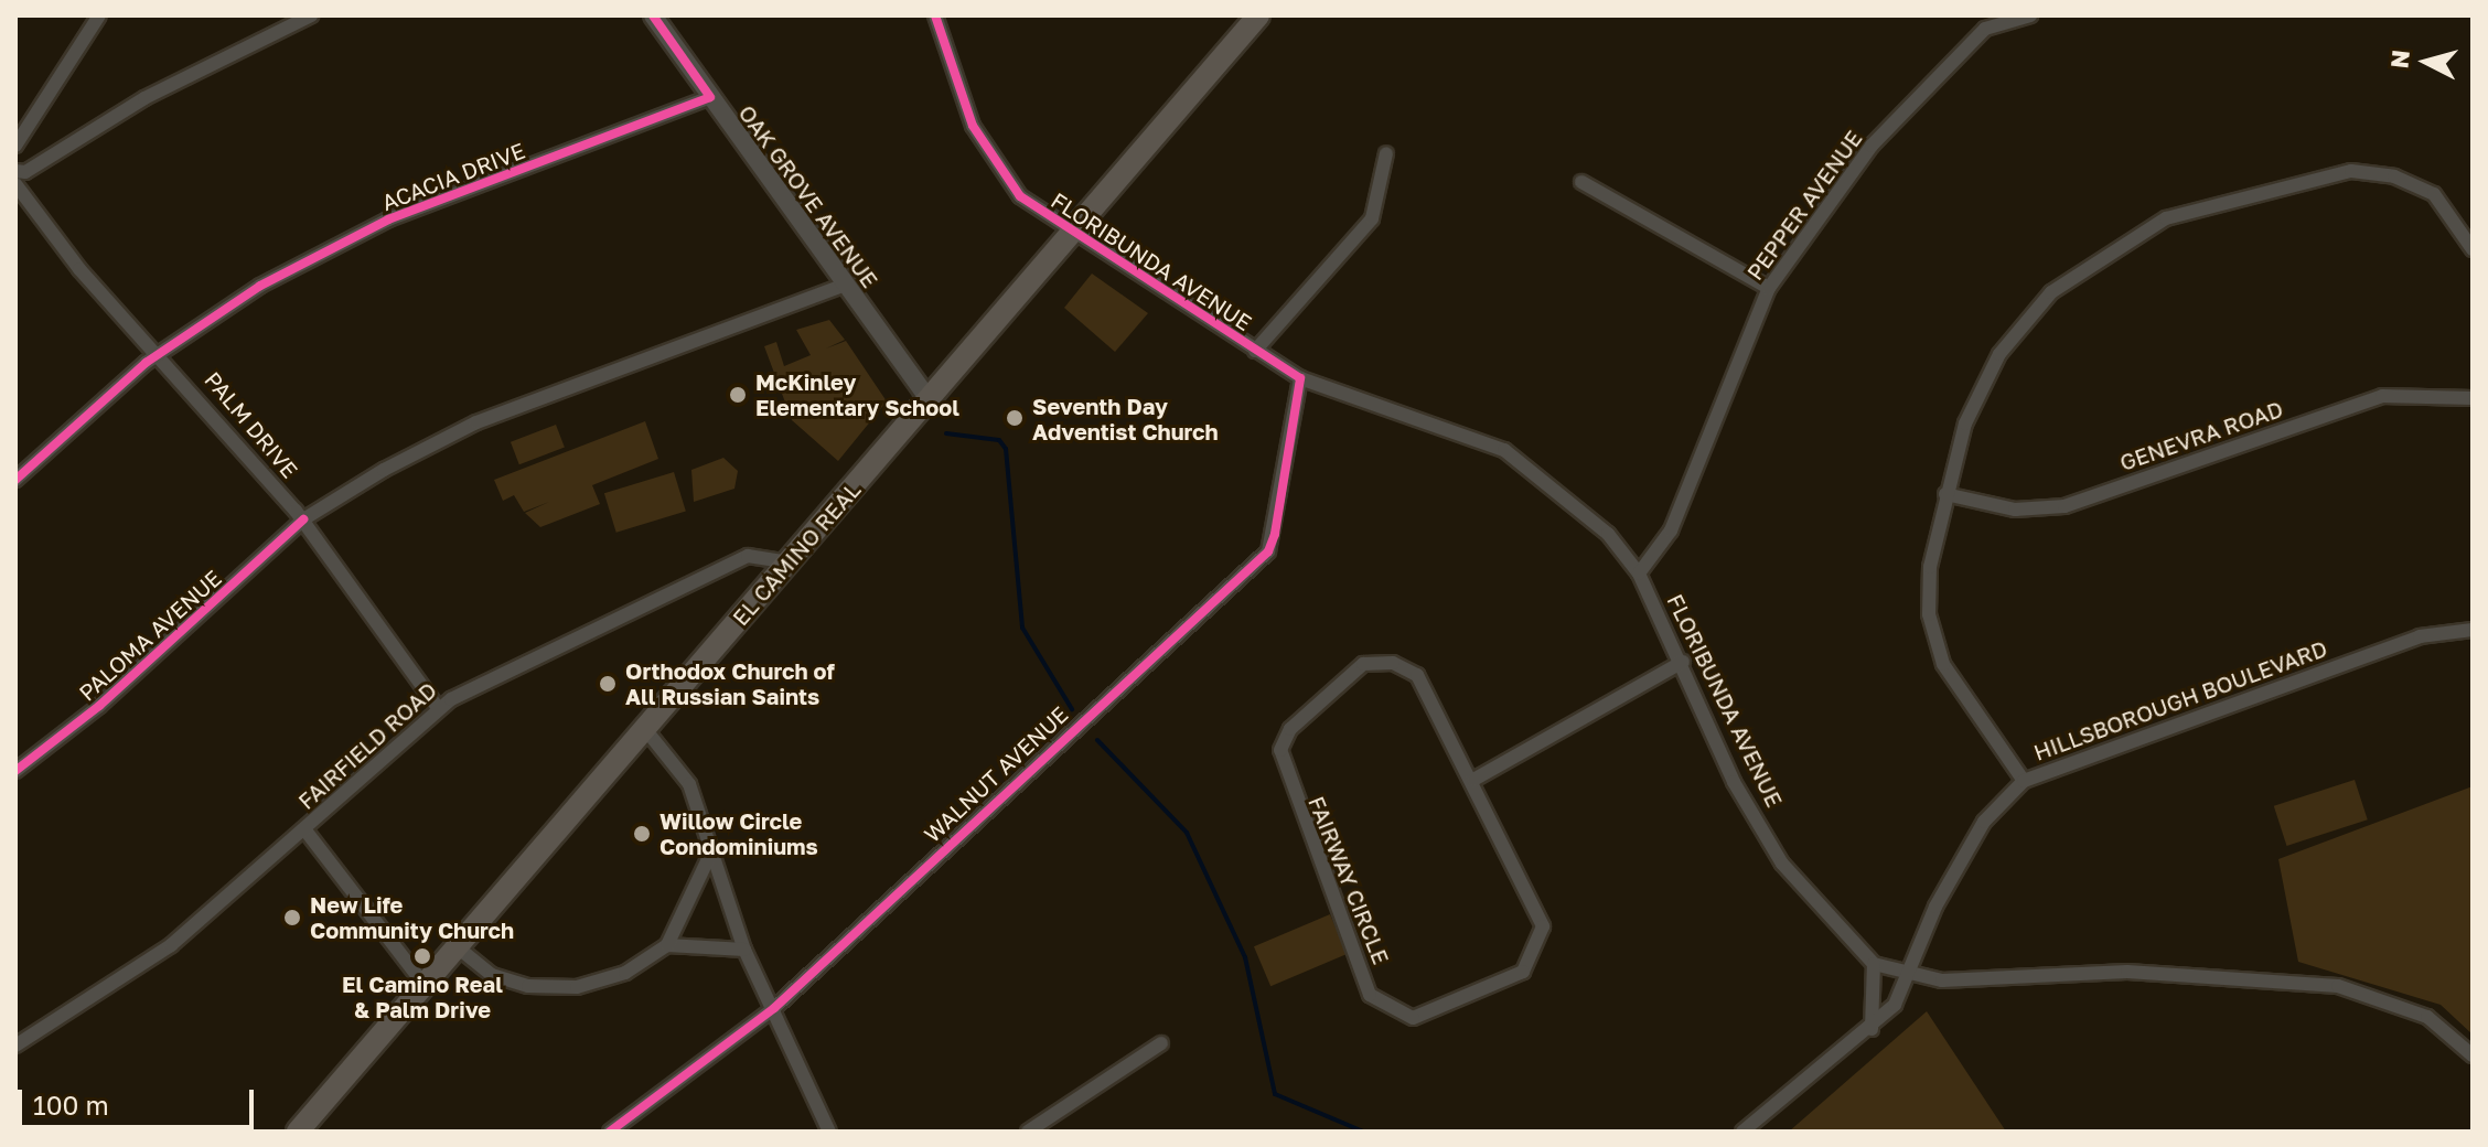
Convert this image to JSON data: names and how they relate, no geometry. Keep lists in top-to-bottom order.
{
  "streets": {
    "main road": ["EL CAMINO REAL"],
    "street": [
      "ACACIA DRIVE",
      "OAK GROVE AVENUE",
      "PEPPER AVENUE",
      "FLORIBUNDA AVENUE",
      "PALM DRIVE",
      "GENEVRA ROAD",
      "PALOMA AVENUE",
      "HILLSBOROUGH BOULEVARD",
      "FAIRFIELD ROAD",
      "WALNUT AVENUE",
      "FAIRWAY CIRCLE"
    ]
  },
  "crossings": [
    ["ACACIA DRIVE", "OAK GROVE AVENUE"],
    ["ACACIA DRIVE", "PALM DRIVE"],
    ["OAK GROVE AVENUE", "EL CAMINO REAL"],
    ["OAK GROVE AVENUE", "PALOMA AVENUE"],
    ["PEPPER AVENUE", "FLORIBUNDA AVENUE"],
    ["FLORIBUNDA AVENUE", "EL CAMINO REAL"],
    ["FLORIBUNDA AVENUE", "HILLSBOROUGH BOULEVARD"],
    ["FLORIBUNDA AVENUE", "WALNUT AVENUE"],
    ["PALM DRIVE", "PALOMA AVENUE"],
    ["PALM DRIVE", "FAIRFIELD ROAD"],
    ["EL CAMINO REAL", "FAIRFIELD ROAD"]
  ],
  "places": [
    "McKinley Elementary School",
    "Seventh Day Adventist Church",
    "Orthodox Church of All Russian Saints",
    "Willow Circle Condominiums",
    "New Life Community Church",
    "El Camino Real & Palm Drive"
  ],
  "scale_bar": "100 m",
  "north": "left"
}
